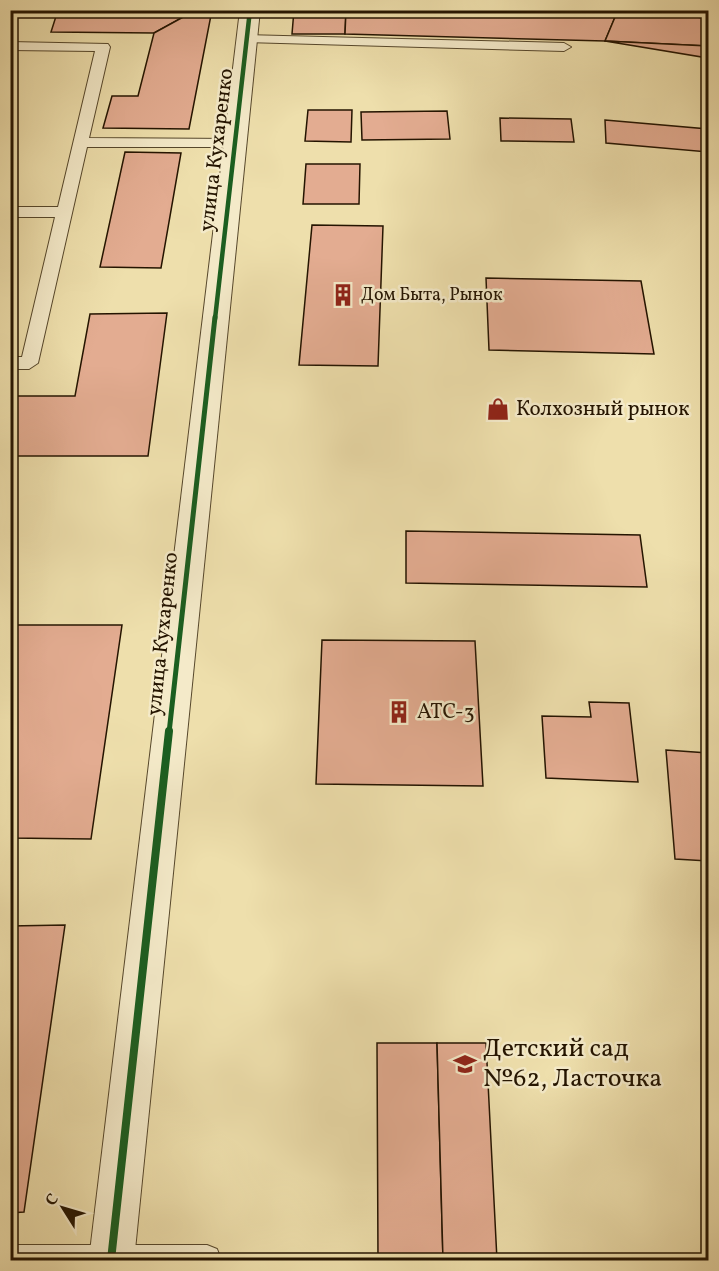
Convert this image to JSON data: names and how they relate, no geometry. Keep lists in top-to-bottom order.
{
  "streets": {
    "street": ["улица Кухаренко"]
  },
  "places": {
    "building": ["Дом Быта, Рынок", "АТС-3"],
    "shop": ["Колхозный рынок"],
    "school or university": ["Детский сад №62, Ласточка"]
  },
  "north": "top left"
}
